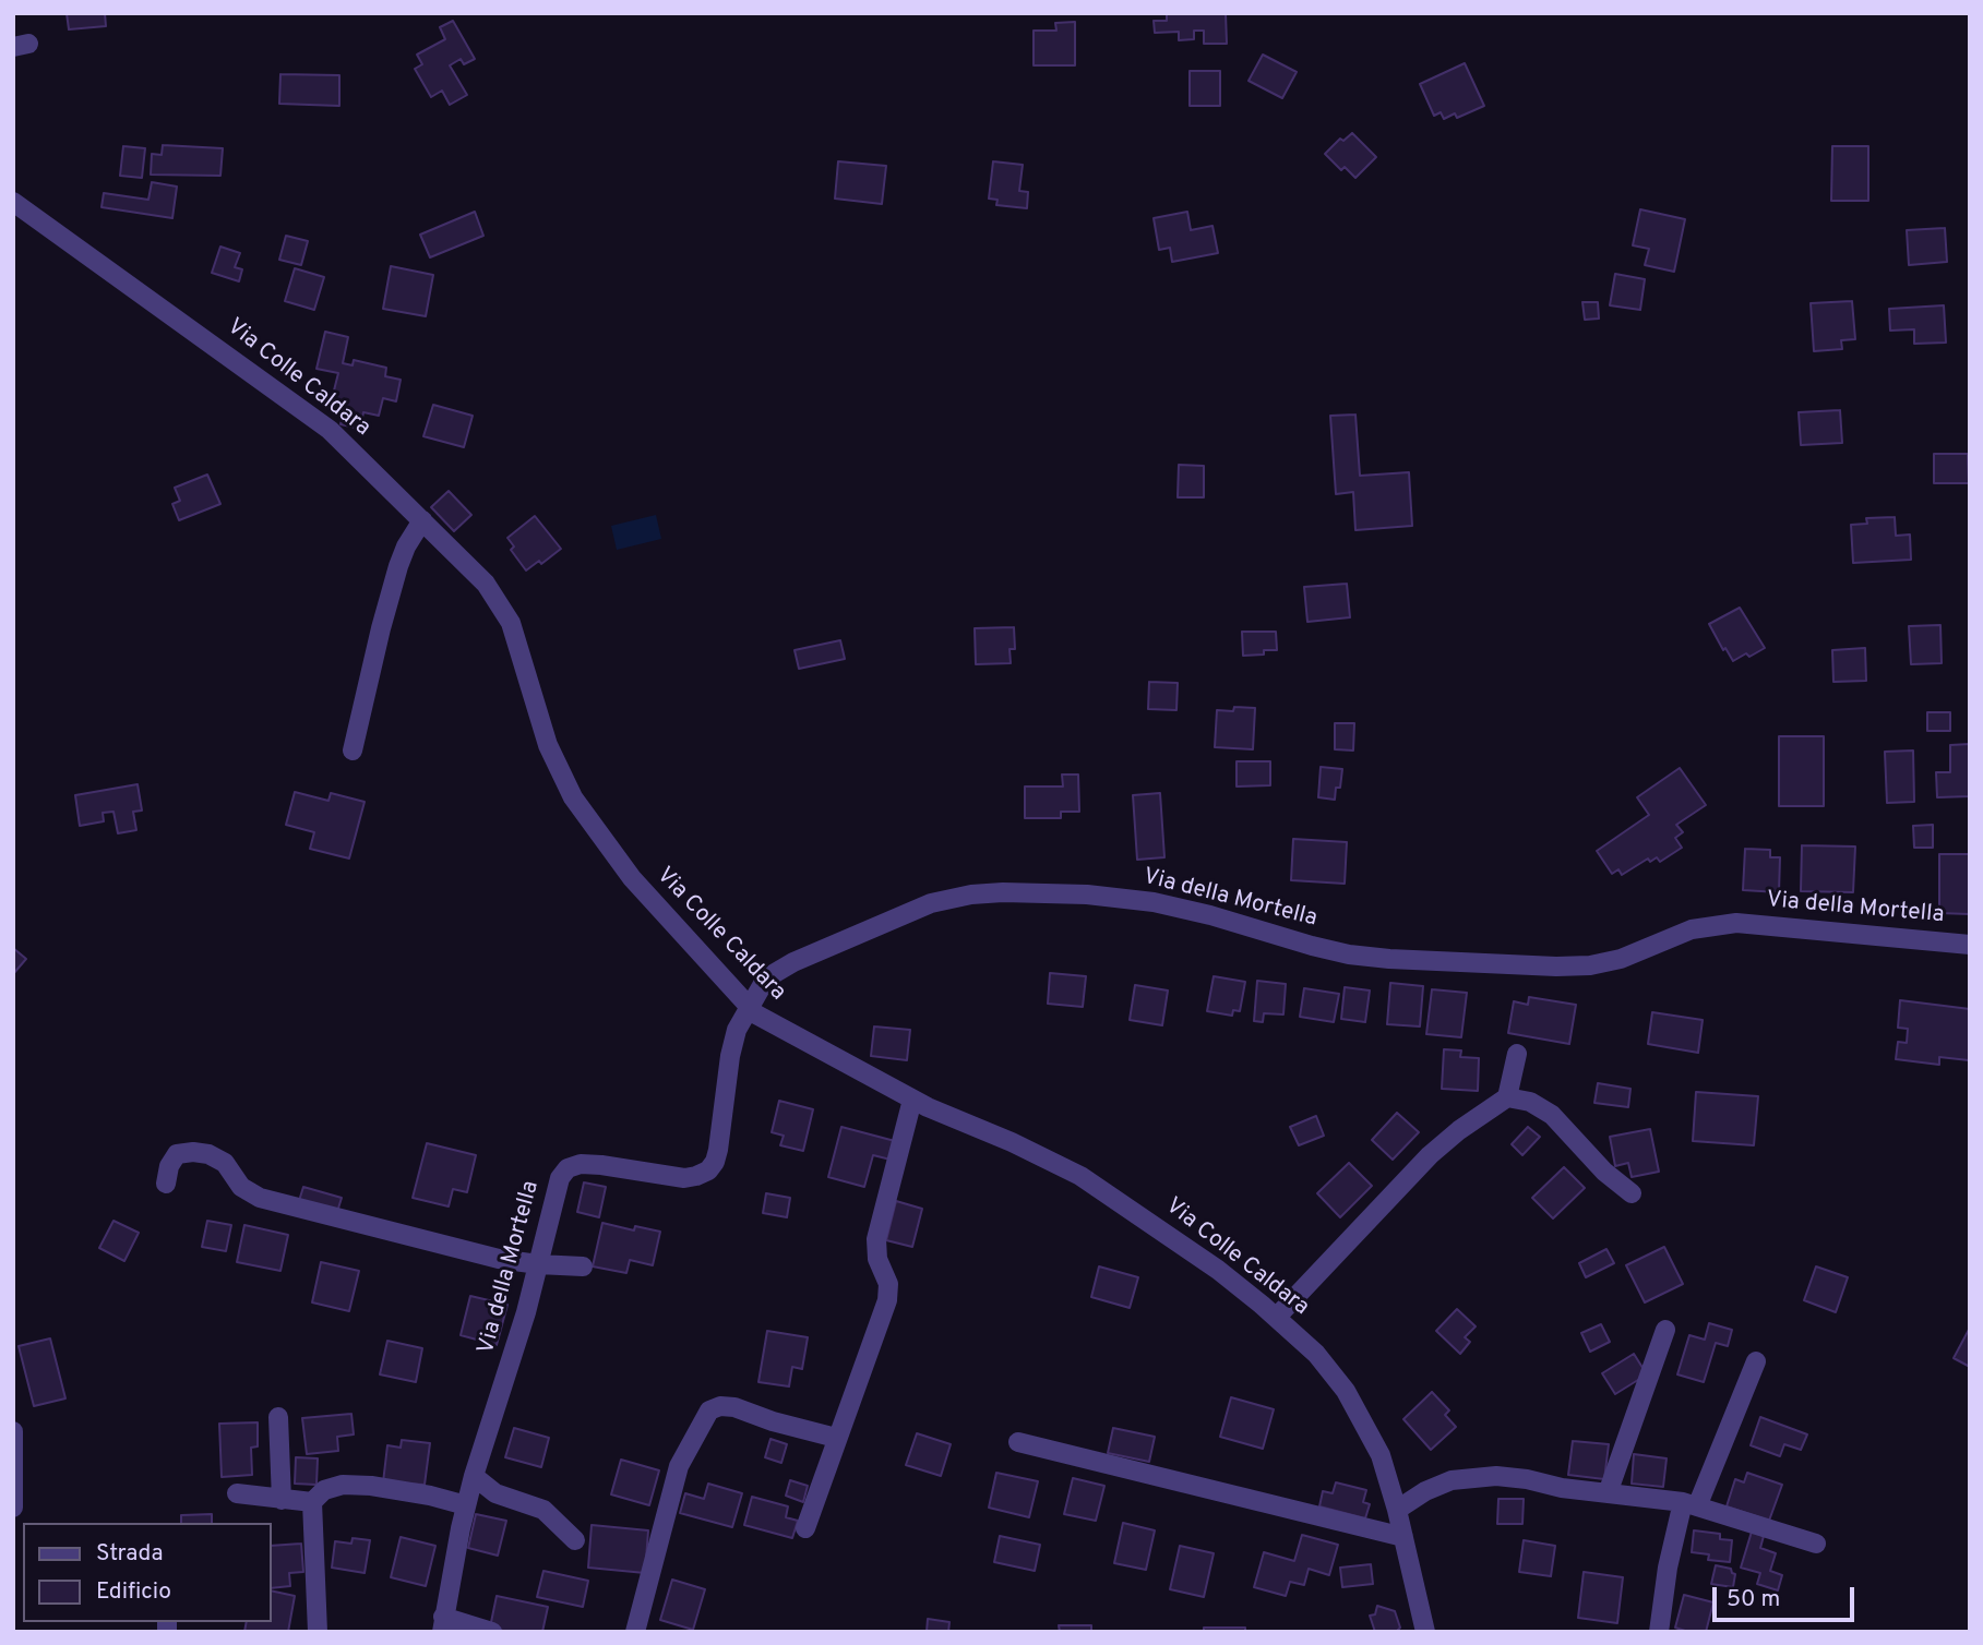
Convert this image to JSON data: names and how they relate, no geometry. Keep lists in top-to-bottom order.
{
  "streets": {
    "street": ["Via Colle Caldara", "Via della Mortella"]
  },
  "crossings": [
    ["Via Colle Caldara", "Via della Mortella"]
  ],
  "legend": ["Strada", "Edificio"],
  "scale_bar": "50 m"
}
